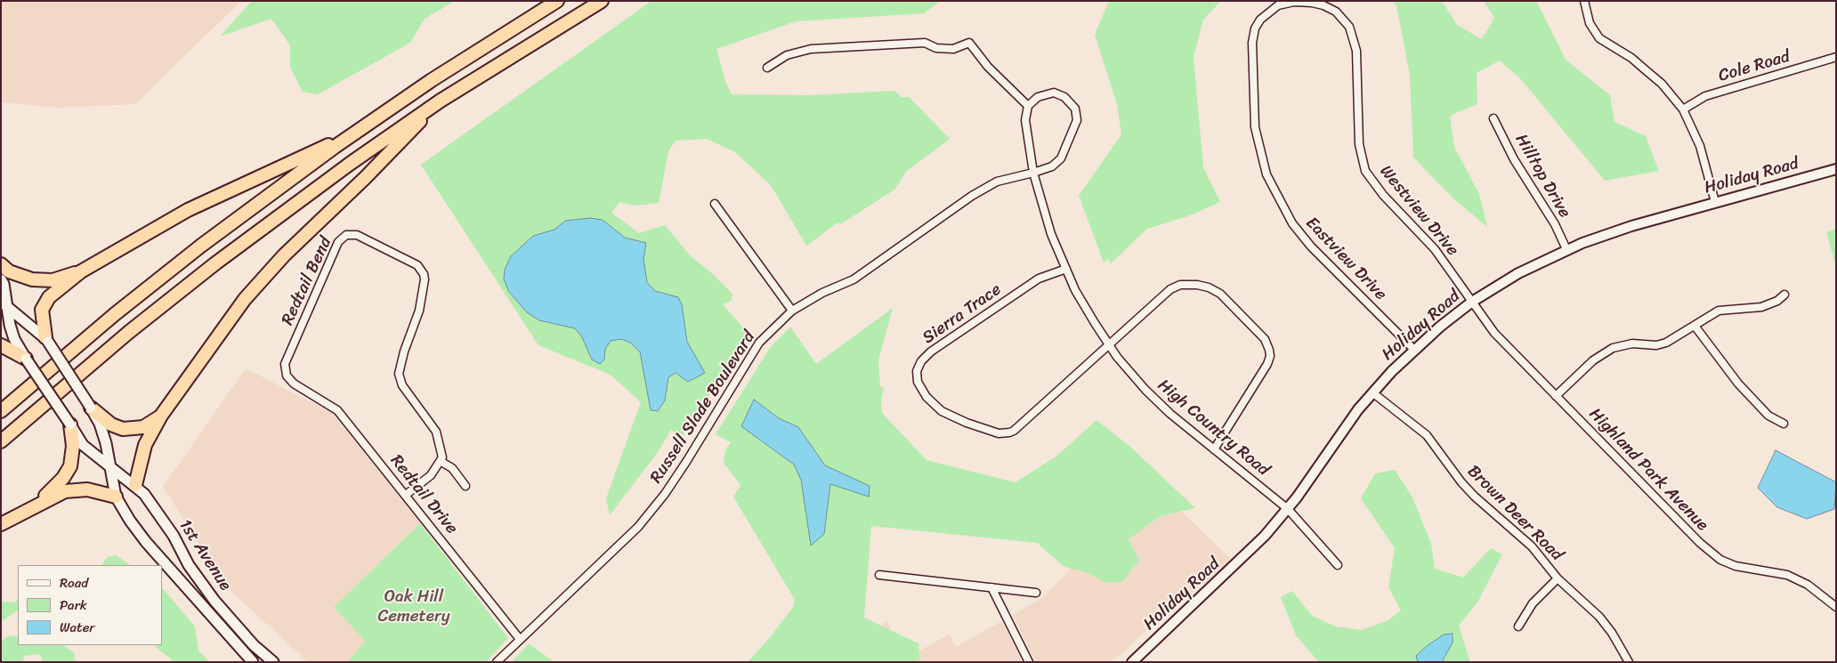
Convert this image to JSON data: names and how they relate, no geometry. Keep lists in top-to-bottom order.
{
  "streets": {
    "main road": ["1st Avenue"],
    "street": [
      "Cole Road",
      "Hilltop Drive",
      "Holiday Road",
      "Westview Drive",
      "Eastview Drive",
      "Redtail Bend",
      "Sierra Trace",
      "Russell Slade Boulevard",
      "High Country Road",
      "Highland Park Avenue",
      "Redtail Drive",
      "Brown Deer Road"
    ]
  },
  "crossings": [
    ["Hilltop Drive", "Holiday Road"],
    ["Holiday Road", "Westview Drive"],
    ["Holiday Road", "Eastview Drive"],
    ["Holiday Road", "High Country Road"],
    ["Holiday Road", "Highland Park Avenue"],
    ["Holiday Road", "Brown Deer Road"],
    ["Westview Drive", "Eastview Drive"],
    ["Westview Drive", "Highland Park Avenue"],
    ["Redtail Bend", "Redtail Drive"],
    ["Sierra Trace", "High Country Road"],
    ["Russell Slade Boulevard", "High Country Road"],
    ["Russell Slade Boulevard", "Redtail Drive"]
  ],
  "parks": ["Oak Hill Cemetery"],
  "legend": ["Road", "Park", "Water"]
}
